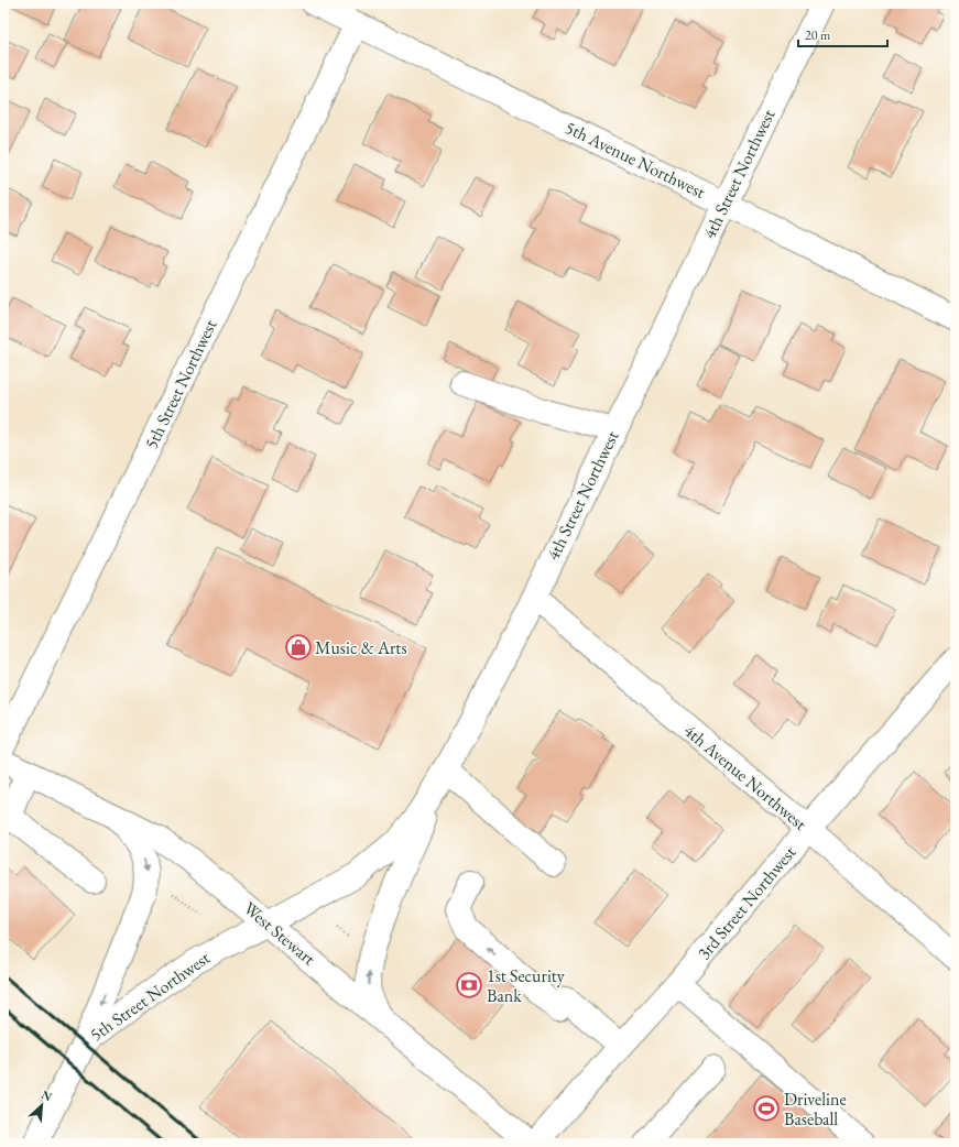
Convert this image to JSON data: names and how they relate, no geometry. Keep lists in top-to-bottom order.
{
  "streets": {
    "street": [
      "5th Avenue Northwest",
      "4th Street Northwest",
      "5th Street Northwest",
      "4th Avenue Northwest",
      "3rd Street Northwest",
      "West Stewart"
    ]
  },
  "crossings": [
    ["5th Avenue Northwest", "4th Street Northwest"],
    ["5th Avenue Northwest", "5th Street Northwest"],
    ["4th Street Northwest", "5th Street Northwest"],
    ["4th Street Northwest", "4th Avenue Northwest"],
    ["4th Street Northwest", "West Stewart"],
    ["5th Street Northwest", "West Stewart"],
    ["4th Avenue Northwest", "3rd Street Northwest"]
  ],
  "places": {
    "shop": ["Music & Arts"],
    "bank": ["1st Security Bank"],
    "sports": ["Driveline Baseball"]
  },
  "scale_bar": "20 m",
  "north": "top right"
}
